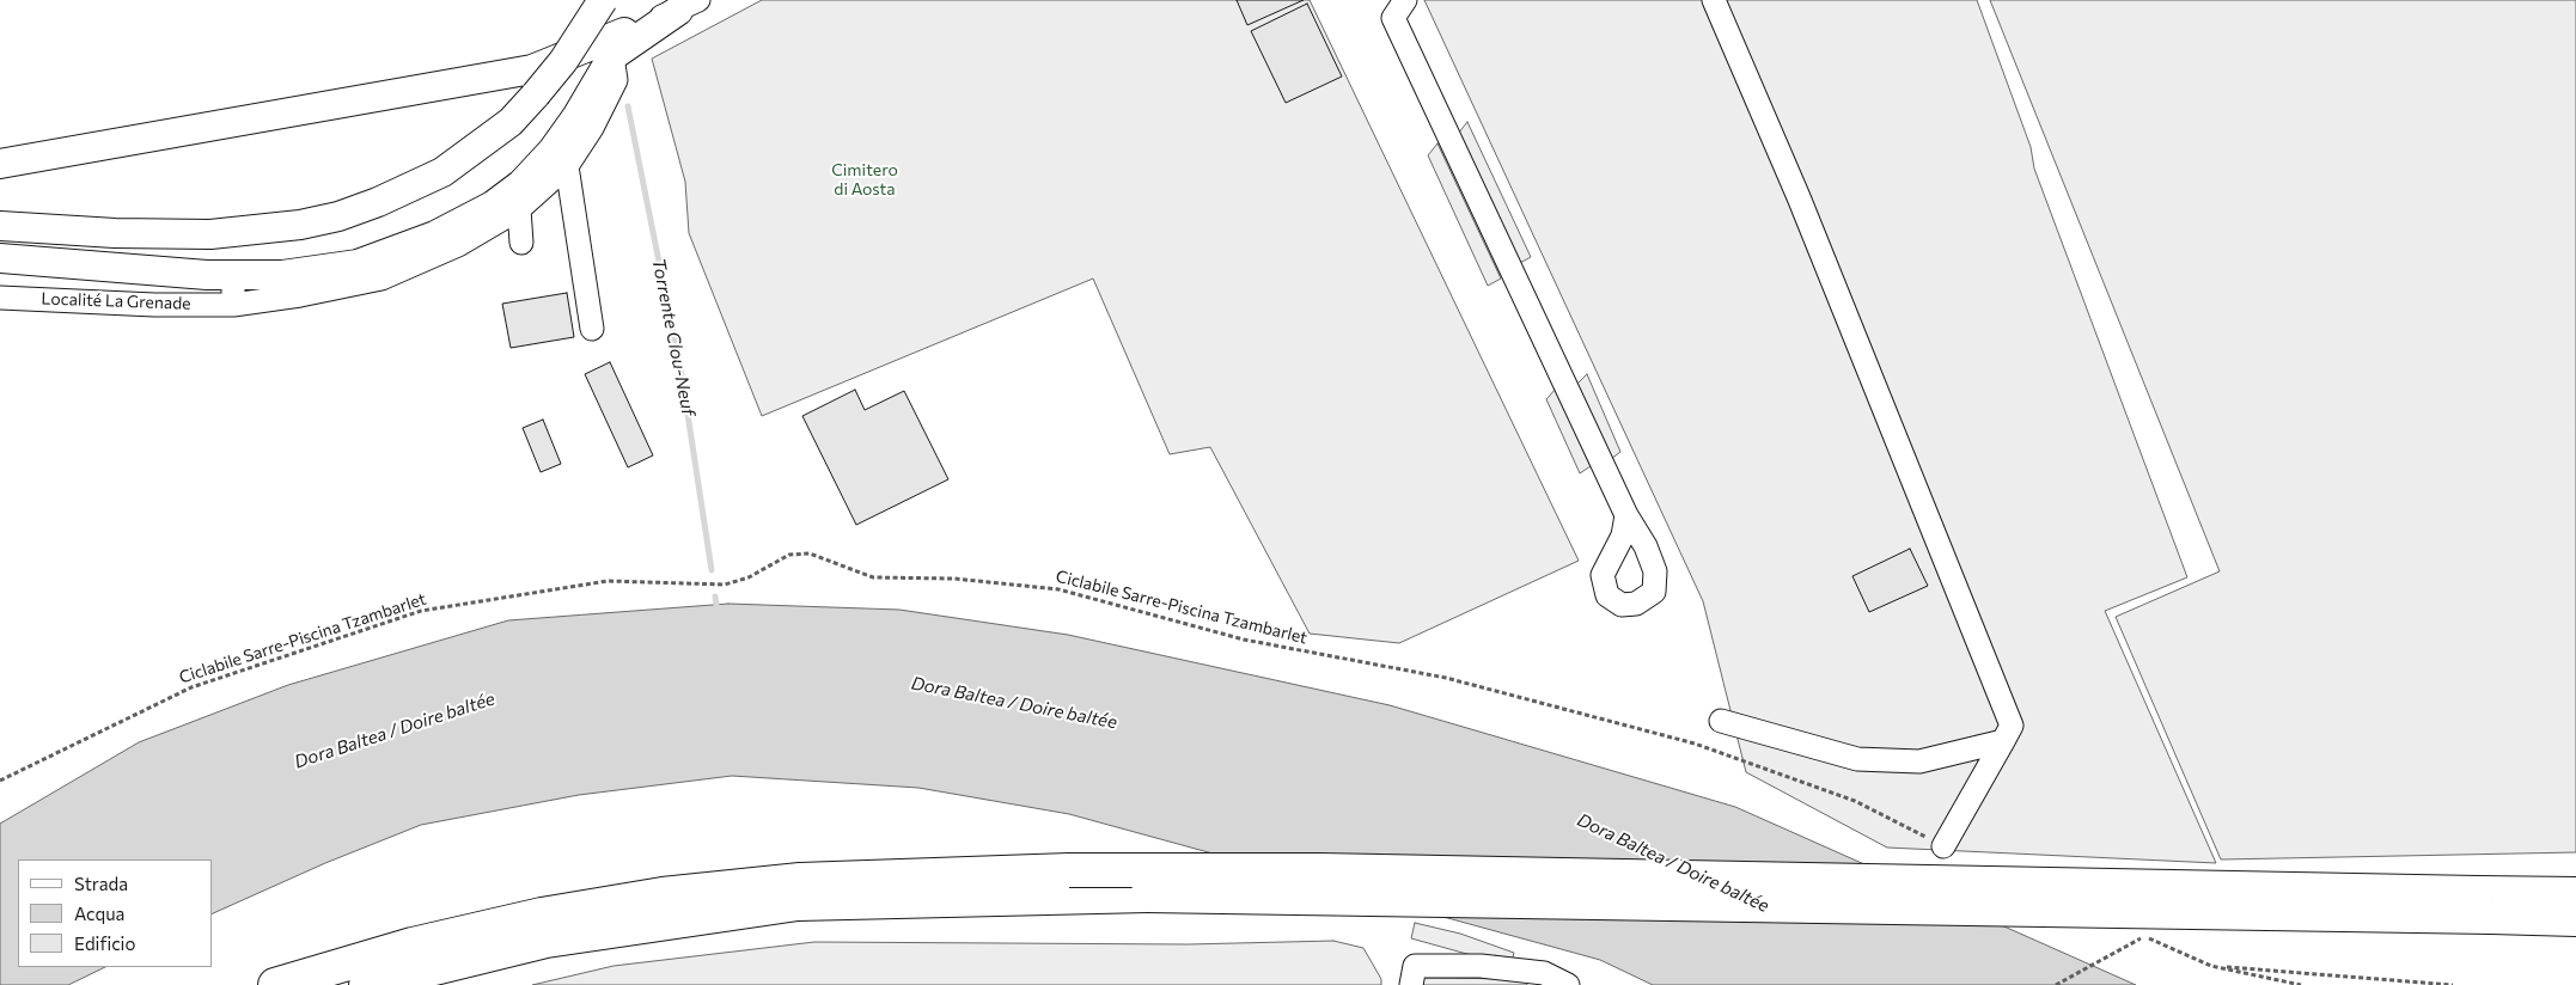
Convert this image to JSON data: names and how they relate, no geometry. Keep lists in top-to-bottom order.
{
  "streets": {
    "street": ["Localité La Grenade"],
    "path": ["Ciclabile Sarre-Piscina Tzambarlet"]
  },
  "water": ["Torrente Clou-Neuf", "Dora Baltea / Doire baltée"],
  "parks": ["Cimitero di Aosta"],
  "legend": ["Strada", "Acqua", "Edificio"]
}
